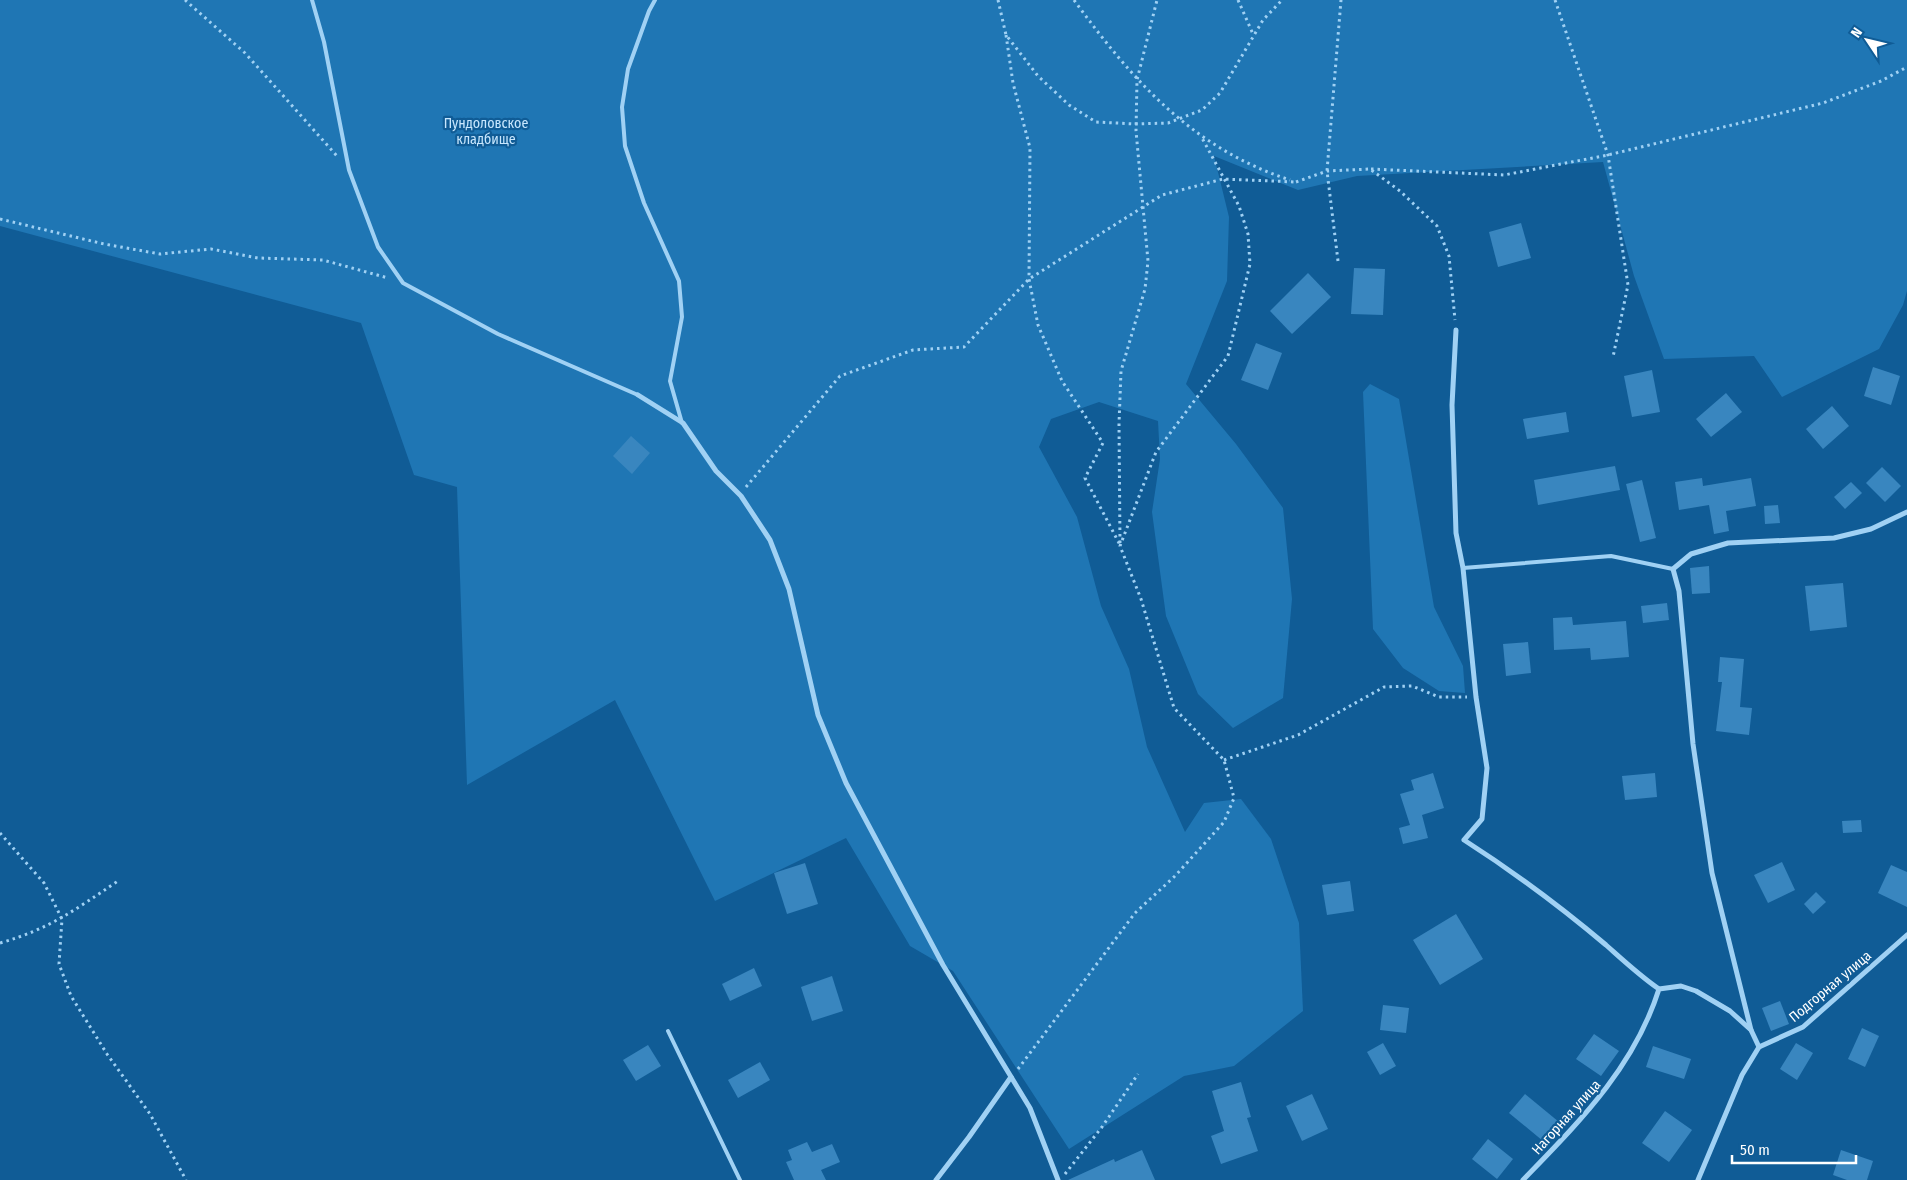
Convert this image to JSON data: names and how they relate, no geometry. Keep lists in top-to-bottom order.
{
  "streets": {
    "street": ["Подгорная улица", "Нагорная улица"]
  },
  "parks": ["Пундоловское кладбище"],
  "scale_bar": "50 m",
  "north": "top left"
}
